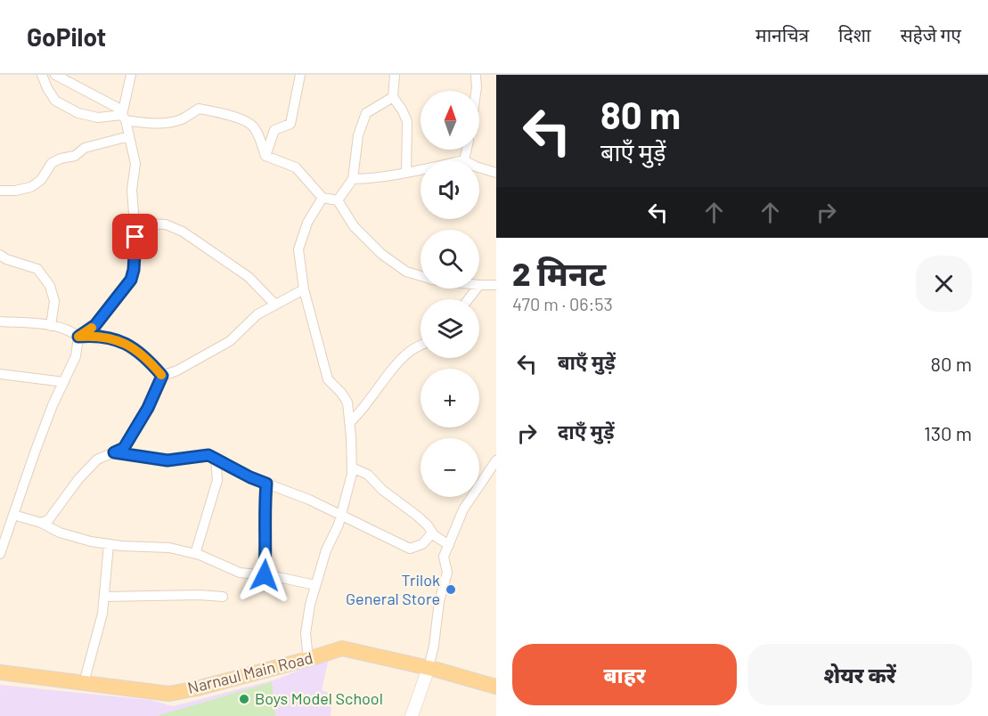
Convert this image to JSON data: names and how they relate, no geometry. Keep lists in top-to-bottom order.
{
  "streets": {
    "main road": ["Narnaul Main Road"]
  },
  "places": ["Trilok General Store", "Boys Model School"],
  "north": "top",
  "page": {
    "header": "GoPilot",
    "nav": ["मानचित्र", "दिशा", "सहेजे गए"],
    "turn": ["80 m", "बाएँ मुड़ें"],
    "map_buttons": ["+", "−"],
    "heading": ["2 मिनट", "470 m · 06:53"],
    "list": [
      {
        "name": "बाएँ मुड़ें",
        "value": "80 m"
      },
      {
        "name": "दाएँ मुड़ें",
        "value": "130 m"
      }
    ],
    "buttons": ["बाहर", "शेयर करें"]
  }
}
